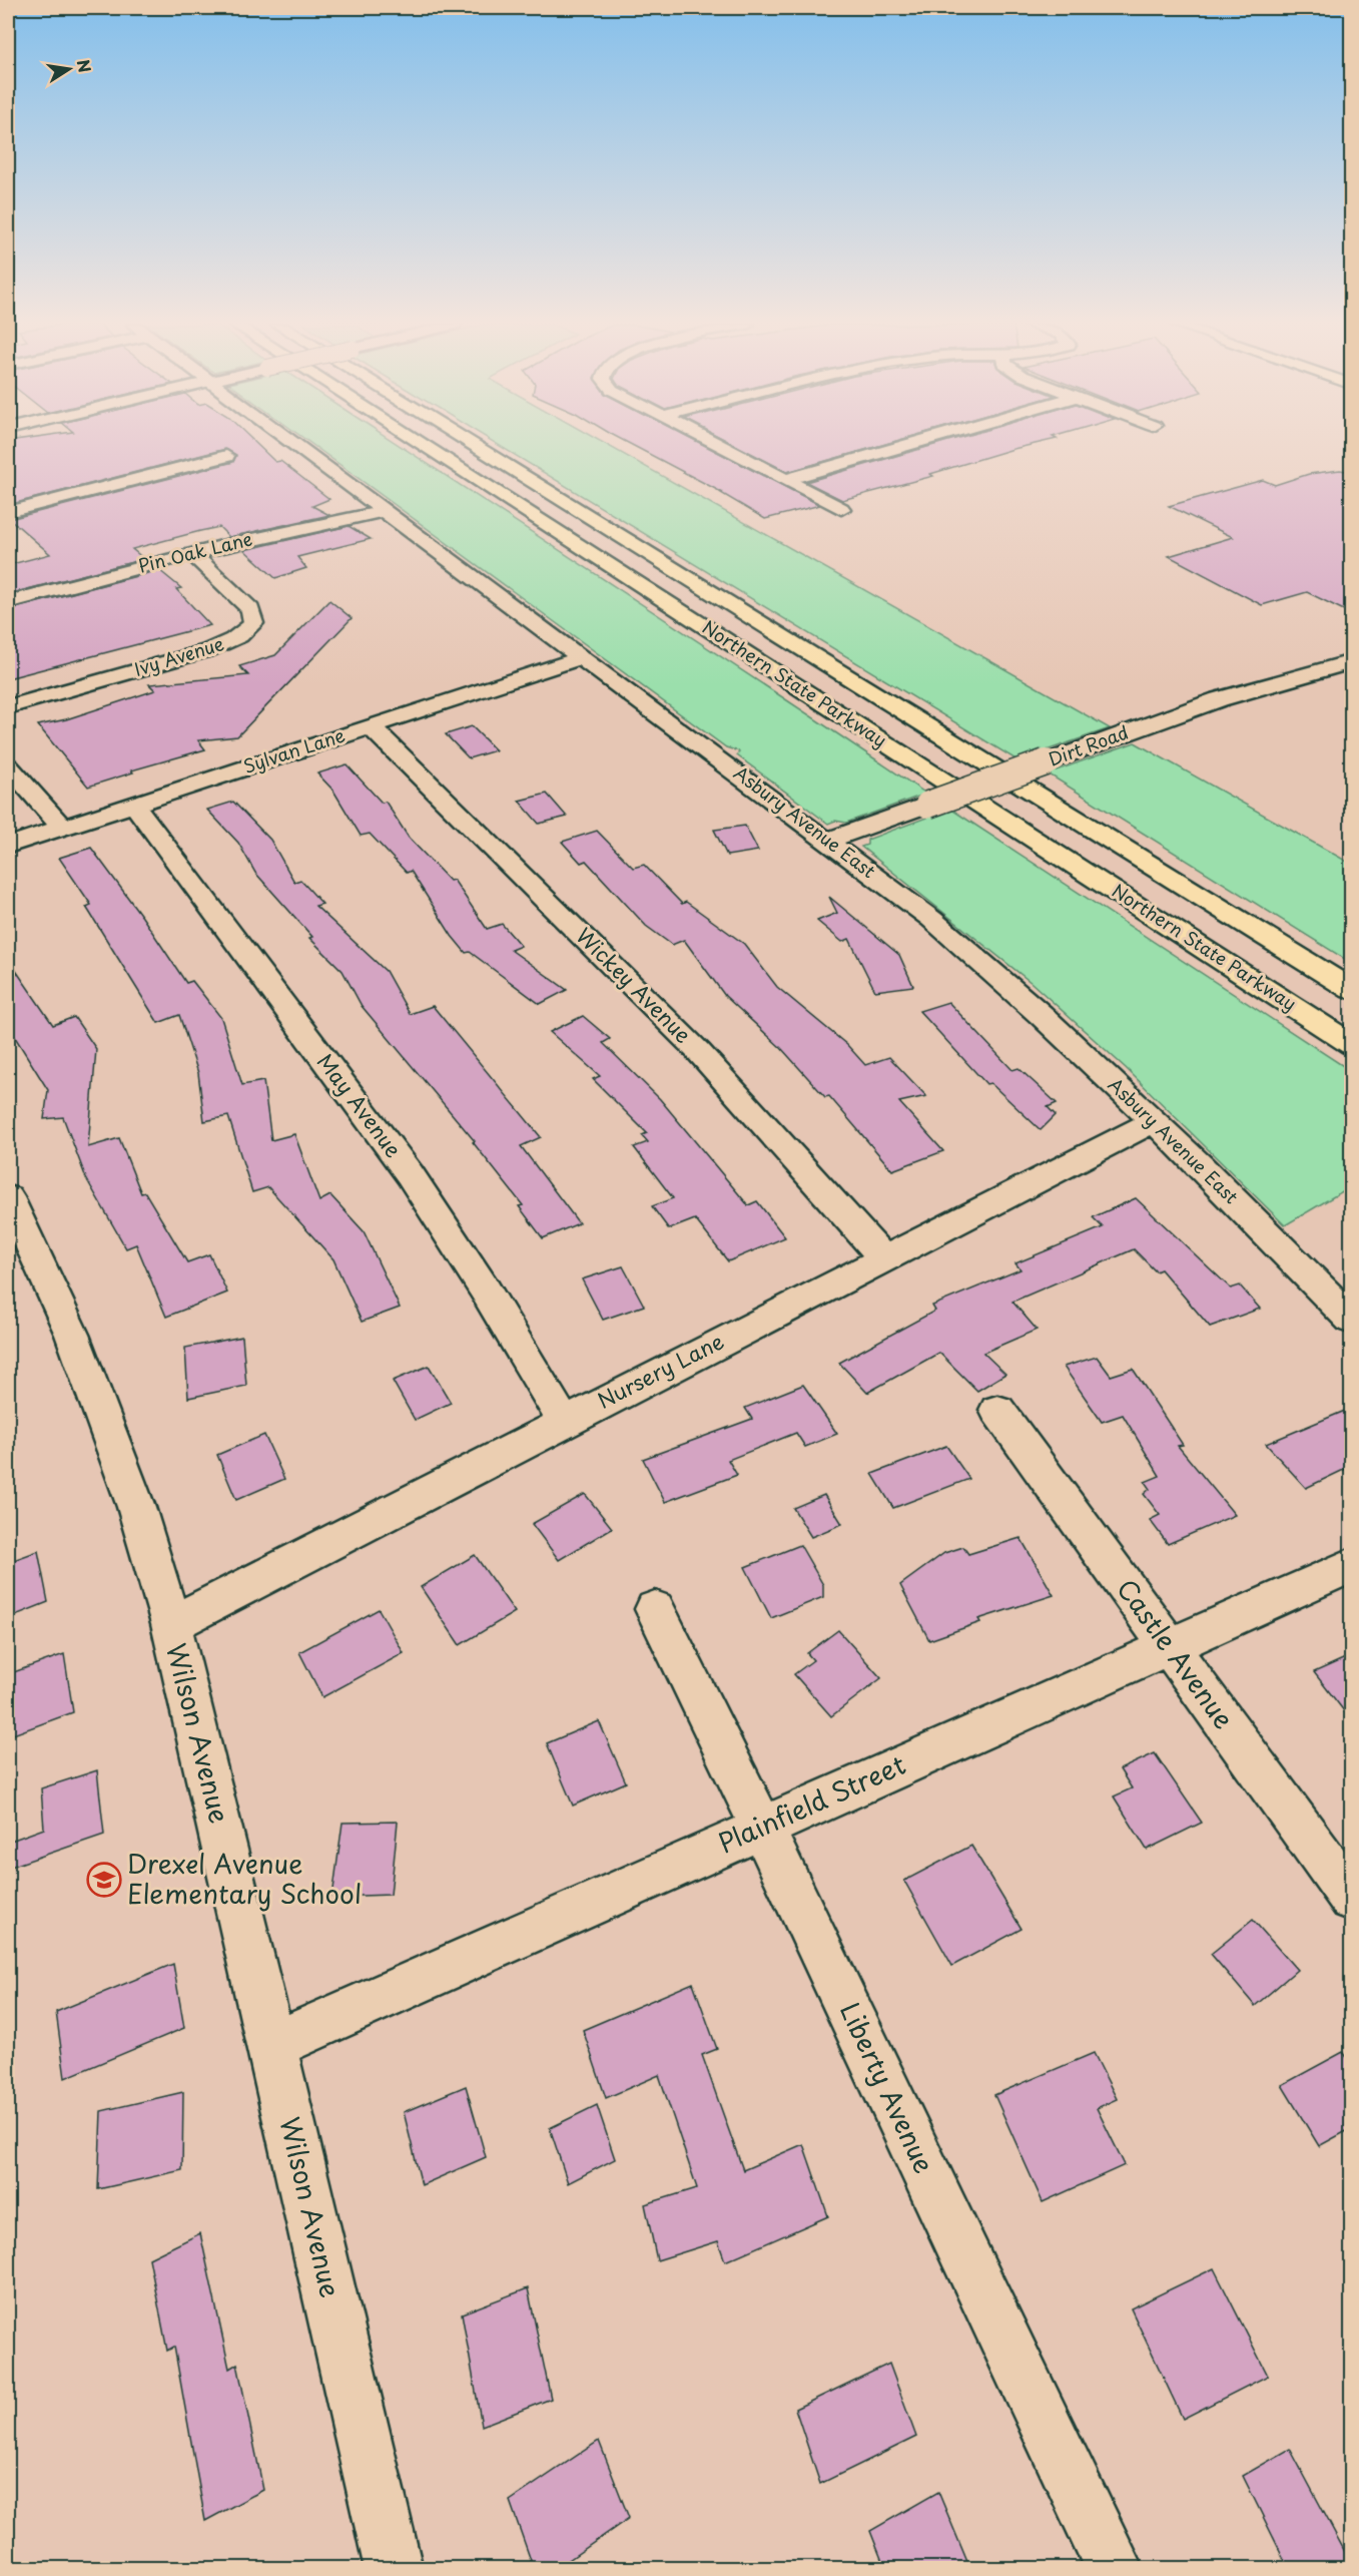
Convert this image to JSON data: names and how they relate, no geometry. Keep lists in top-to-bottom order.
{
  "streets": {
    "main road": ["Northern State Parkway"],
    "street": [
      "Pin Oak Lane",
      "Ivy Avenue",
      "Dirt Road",
      "Sylvan Lane",
      "Asbury Avenue East",
      "Wickey Avenue",
      "May Avenue",
      "Nursery Lane",
      "Castle Avenue",
      "Wilson Avenue",
      "Plainfield Street",
      "Liberty Avenue"
    ]
  },
  "crossings": [
    ["Pin Oak Lane", "Ivy Avenue"],
    ["Pin Oak Lane", "Asbury Avenue East"],
    ["Dirt Road", "Asbury Avenue East"],
    ["Sylvan Lane", "Asbury Avenue East"],
    ["Sylvan Lane", "Wickey Avenue"],
    ["Sylvan Lane", "May Avenue"],
    ["Asbury Avenue East", "Nursery Lane"],
    ["Wickey Avenue", "Nursery Lane"],
    ["May Avenue", "Nursery Lane"],
    ["Nursery Lane", "Wilson Avenue"],
    ["Castle Avenue", "Plainfield Street"],
    ["Wilson Avenue", "Plainfield Street"],
    ["Plainfield Street", "Liberty Avenue"]
  ],
  "places": {
    "school or university": ["Drexel Avenue Elementary School"]
  },
  "north": "right"
}
